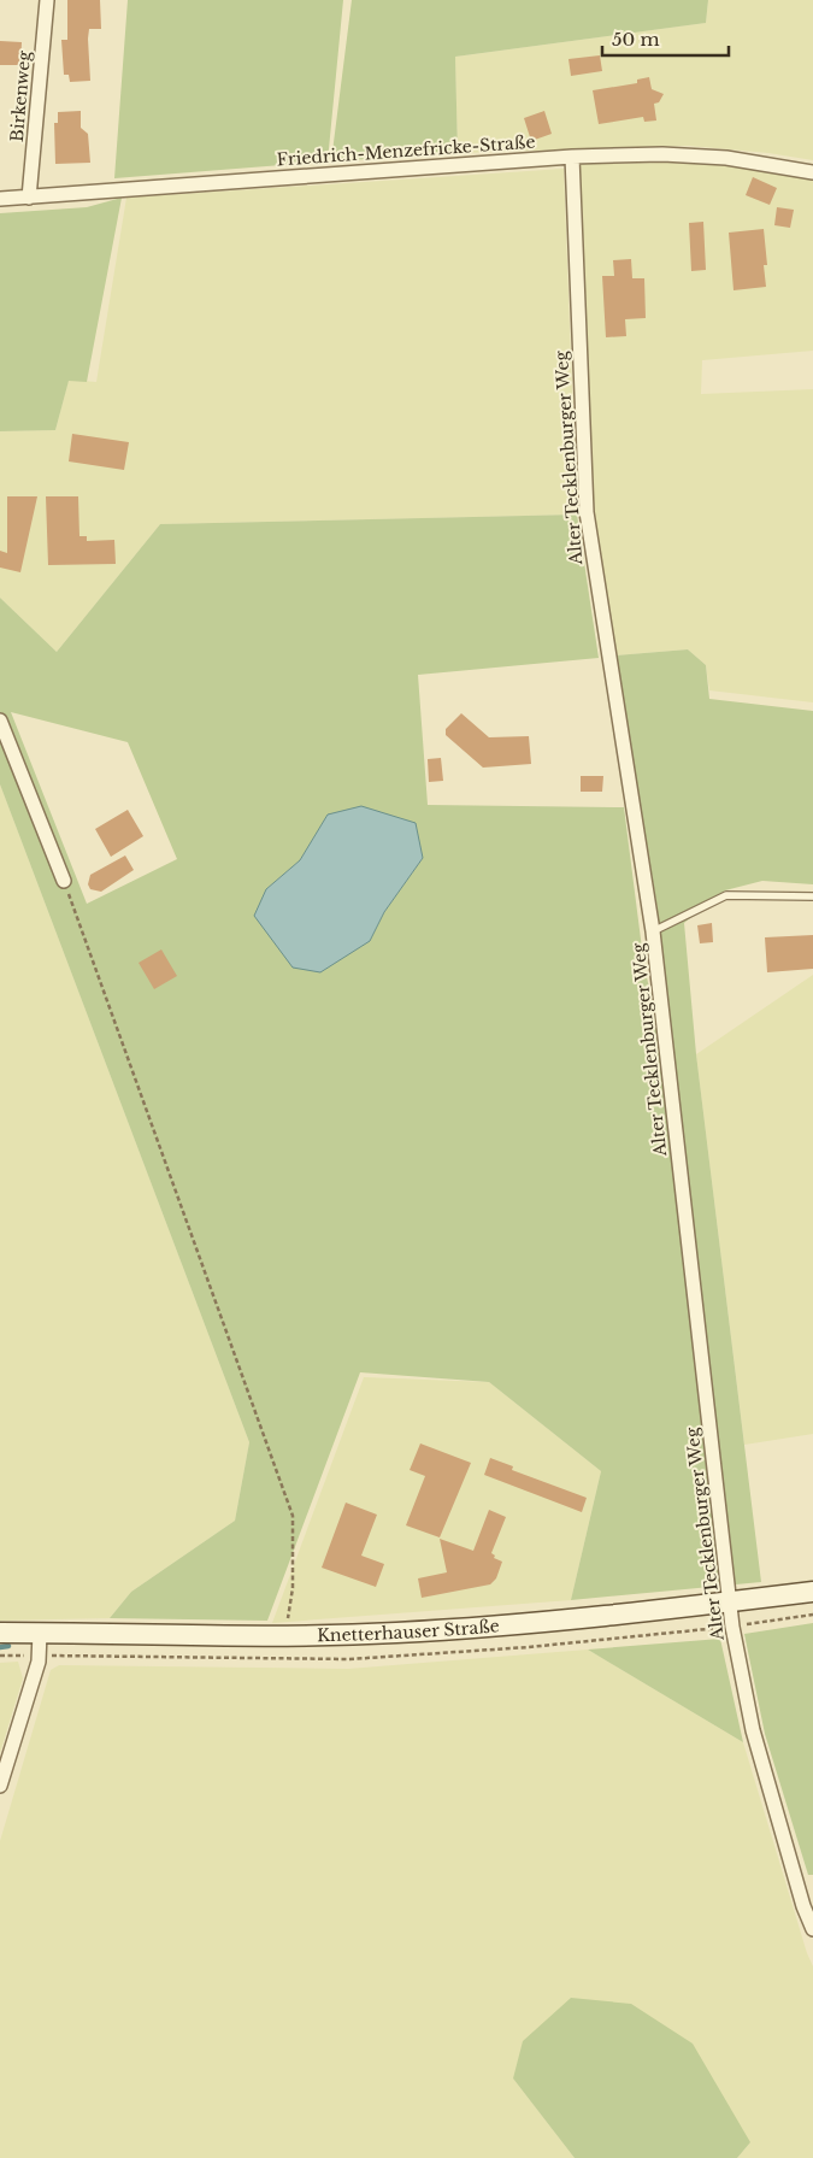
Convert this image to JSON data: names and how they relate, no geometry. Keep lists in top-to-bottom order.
{
  "streets": {
    "street": [
      "Birkenweg",
      "Friedrich-Menzefricke-Straße",
      "Alter Tecklenburger Weg",
      "Knetterhauser Straße"
    ]
  },
  "crossings": [
    ["Birkenweg", "Friedrich-Menzefricke-Straße"],
    ["Friedrich-Menzefricke-Straße", "Alter Tecklenburger Weg"],
    ["Alter Tecklenburger Weg", "Knetterhauser Straße"]
  ],
  "scale_bar": "50 m"
}
